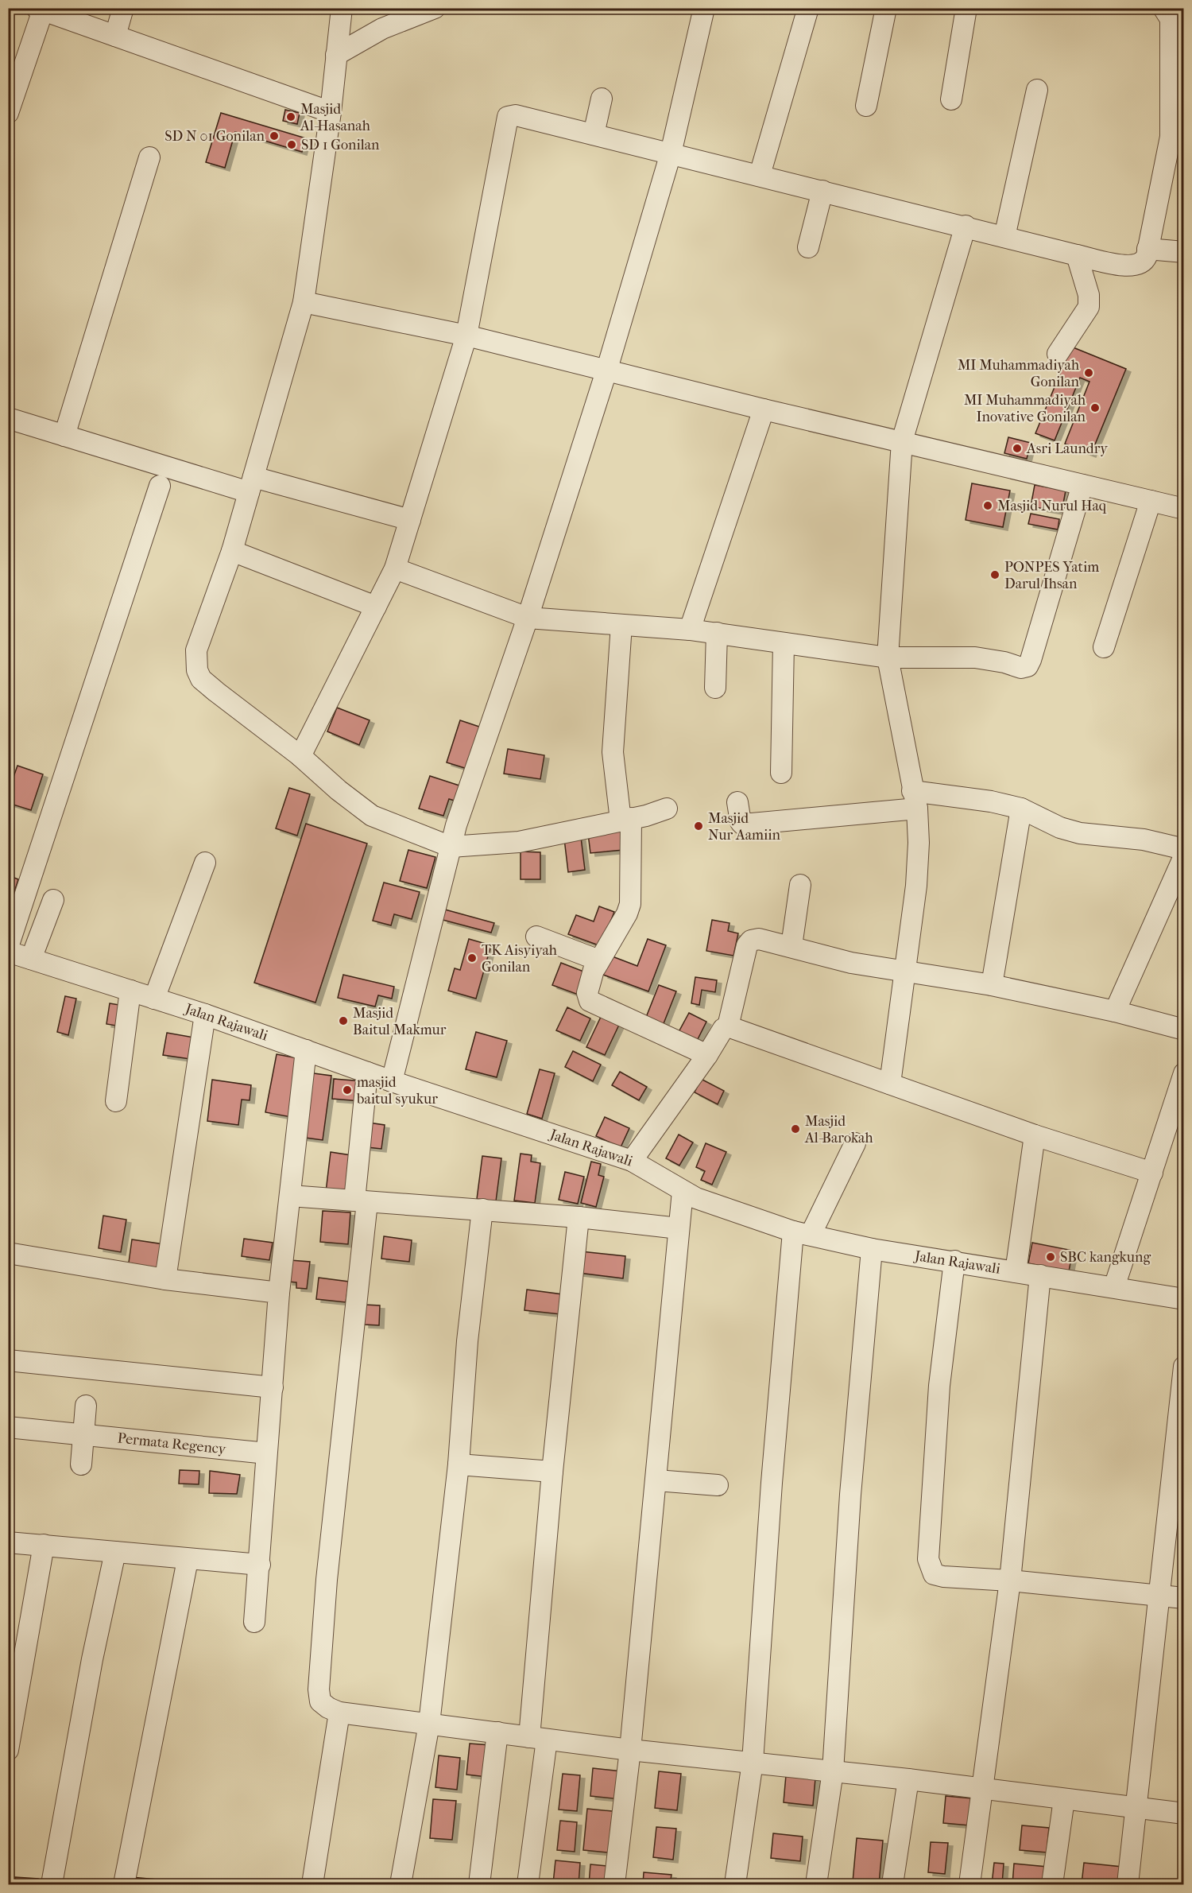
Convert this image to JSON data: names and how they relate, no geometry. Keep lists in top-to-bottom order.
{
  "streets": {
    "street": ["Jalan Rajawali", "Permata Regency"]
  },
  "places": [
    "Masjid Al-Hasanah",
    "SD N 01 Gonilan",
    "SD 1 Gonilan",
    "MI Muhammadiyah Gonilan",
    "MI Muhammadiyah Inovative Gonilan",
    "Asri Laundry",
    "Masjid Nurul Haq",
    "PONPES Yatim Darul Ihsan",
    "Masjid Nur Aamiin",
    "TK Aisyiyah Gonilan",
    "Masjid Baitul Makmur",
    "masjid baitul syukur",
    "Masjid Al-Barokah",
    "SBC kangkung"
  ]
}
